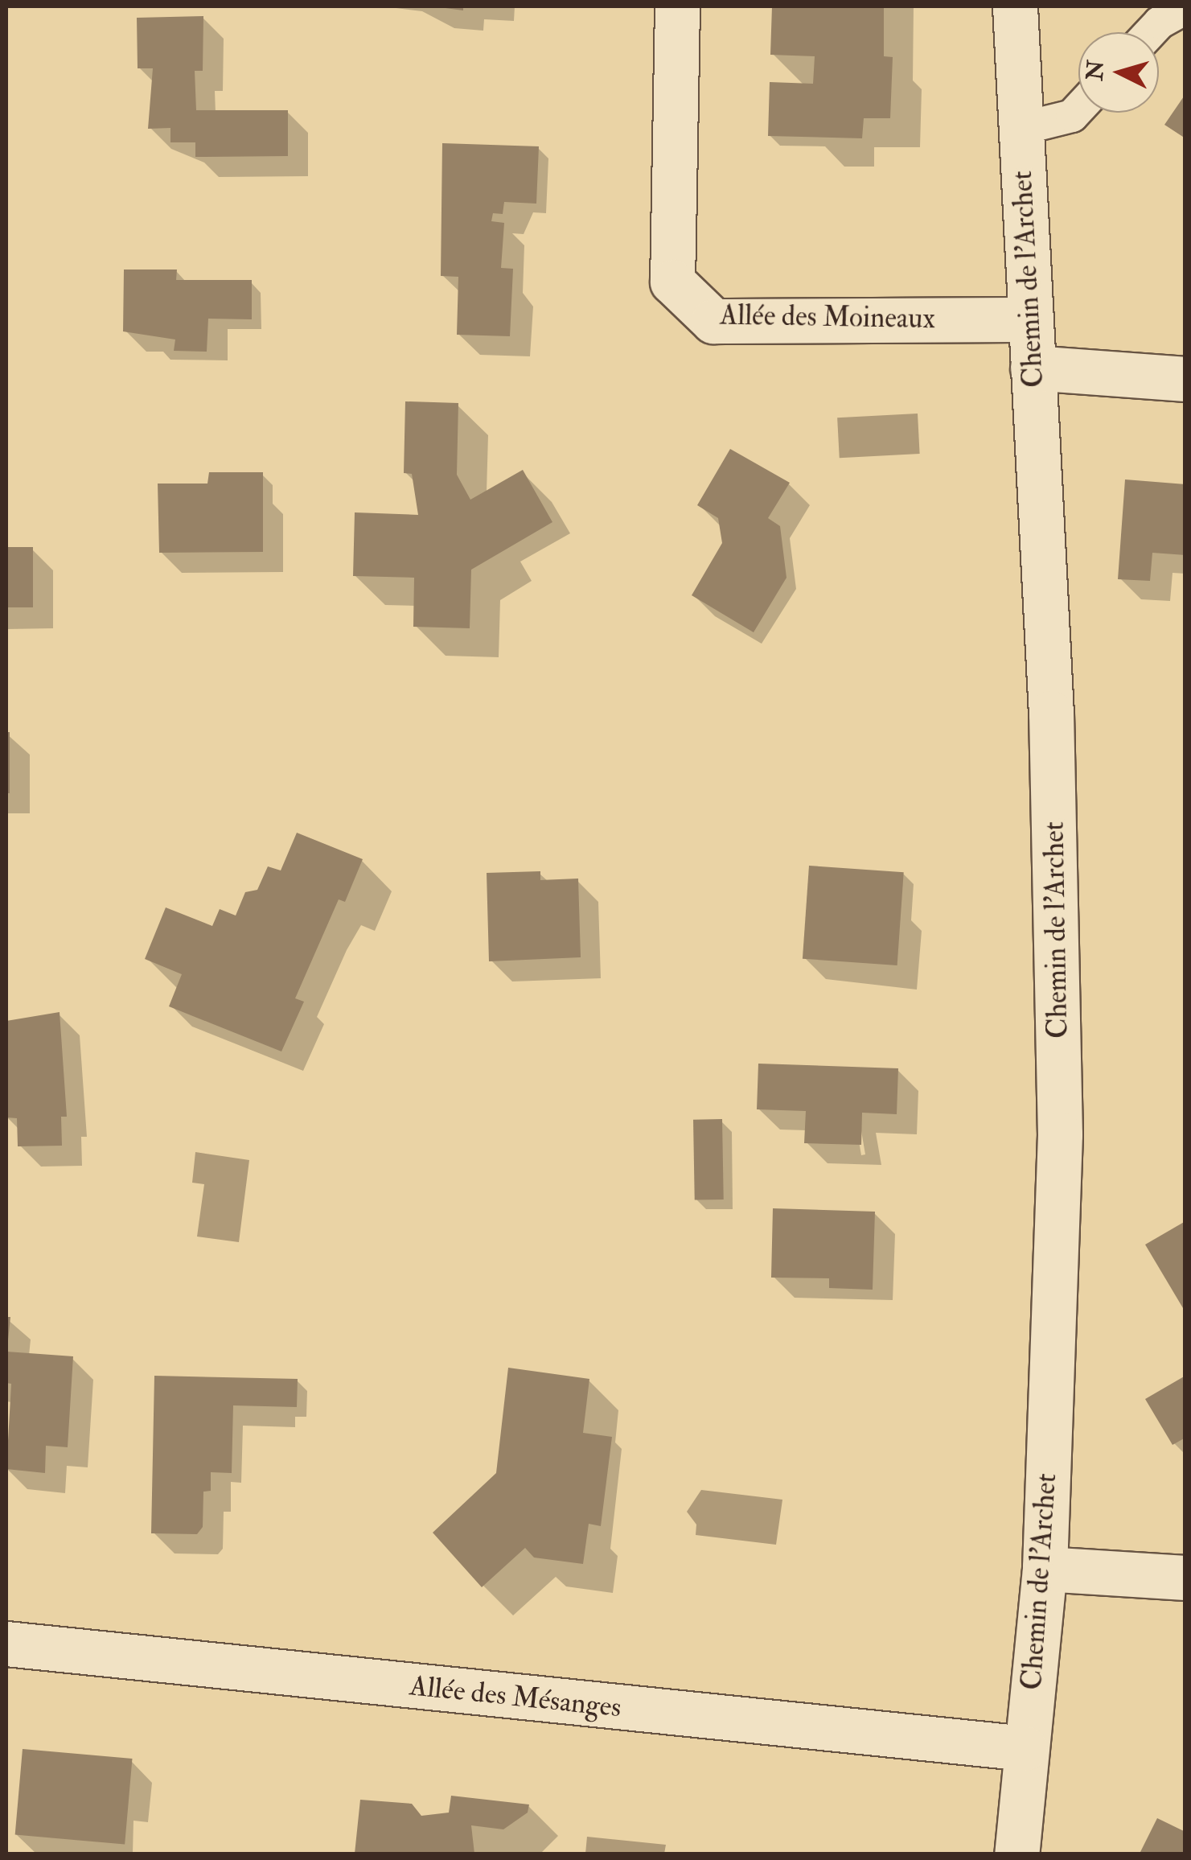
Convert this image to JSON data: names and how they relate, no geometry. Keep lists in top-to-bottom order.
{
  "streets": {
    "street": ["Chemin de l'Archet", "Allée des Moineaux", "Allée des Mésanges"]
  },
  "crossings": [
    ["Chemin de l'Archet", "Allée des Moineaux"],
    ["Chemin de l'Archet", "Allée des Mésanges"]
  ],
  "north": "left"
}
